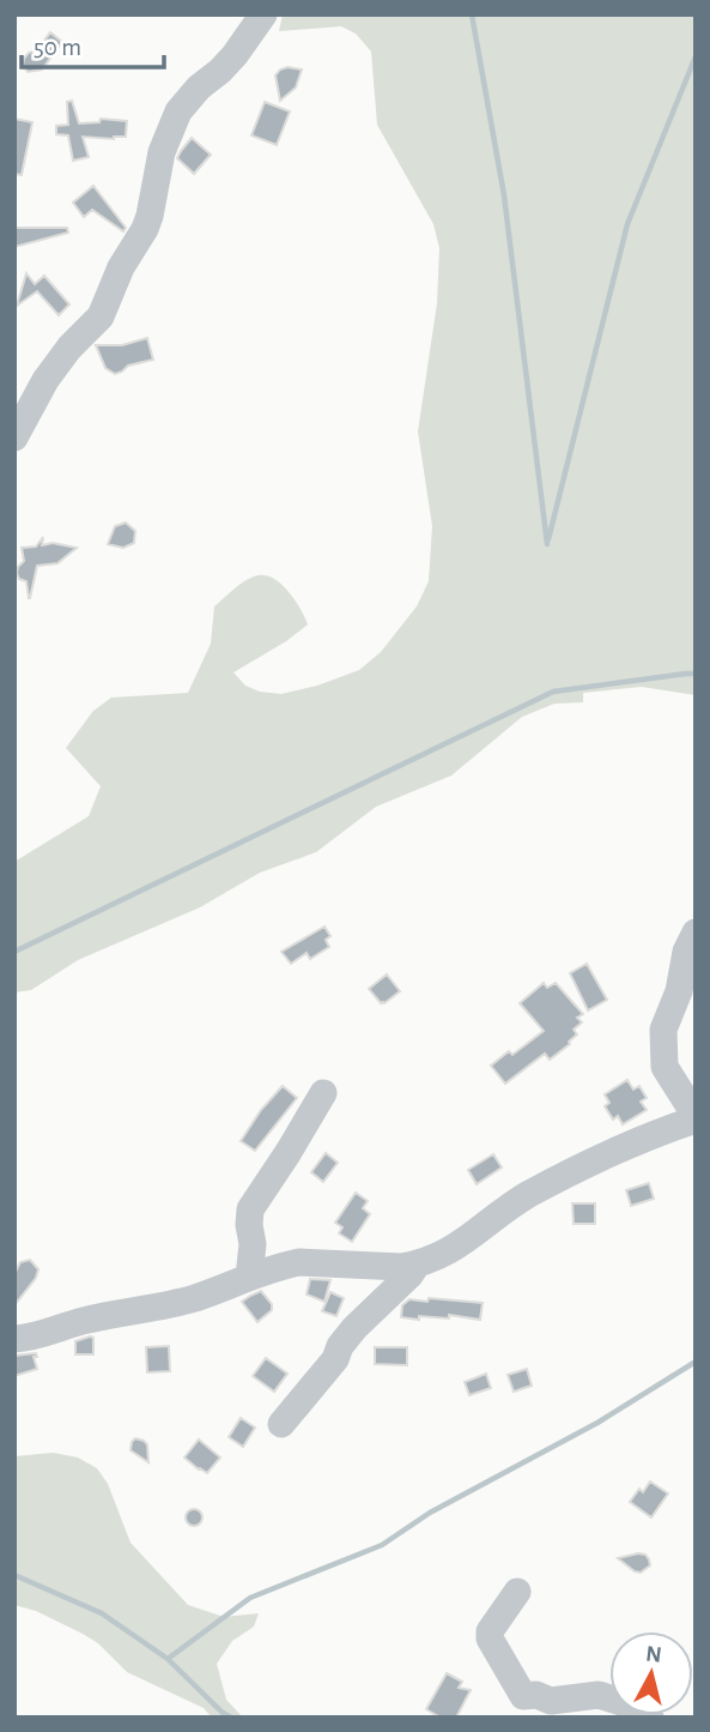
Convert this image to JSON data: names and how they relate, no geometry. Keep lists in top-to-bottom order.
{
  "scale_bar": "50 m",
  "north": "top"
}
